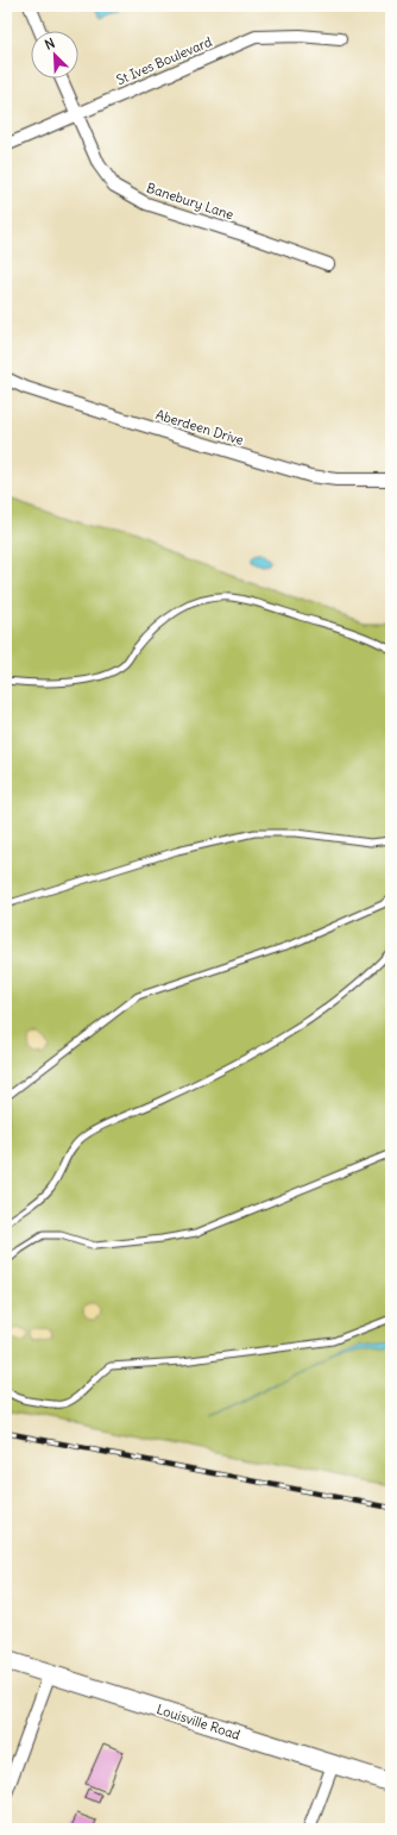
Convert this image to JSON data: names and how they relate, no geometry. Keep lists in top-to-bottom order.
{
  "streets": {
    "main road": ["Louisville Road"],
    "street": ["St Ives Boulevard", "Banebury Lane", "Aberdeen Drive"]
  },
  "crossings": [
    ["St Ives Boulevard", "Banebury Lane"]
  ],
  "north": "top left"
}
